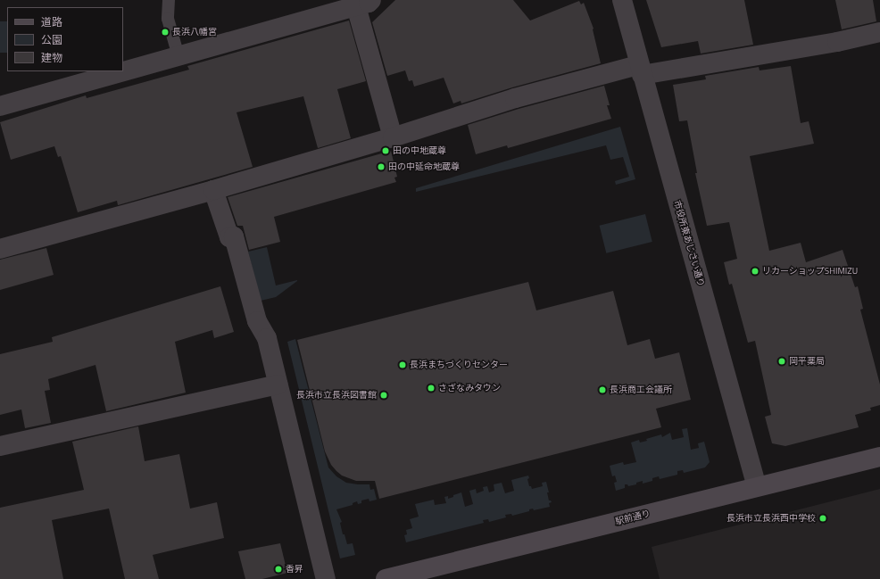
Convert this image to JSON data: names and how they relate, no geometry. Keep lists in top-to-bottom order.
{
  "streets": {
    "main road": ["駅前通り"],
    "street": ["市役所東あじさい通り"]
  },
  "crossings": [
    ["市役所東あじさい通り", "駅前通り"]
  ],
  "places": [
    "長浜八幡宮",
    "田の中地蔵尊",
    "田の中延命地蔵尊",
    "リカーショップSHIMIZU",
    "岡平薬局",
    "長浜まちづくりセンター",
    "さざなみタウン",
    "長浜商工会議所",
    "長浜市立長浜図書館",
    "長浜市立長浜西中学校",
    "香昇"
  ],
  "legend": ["道路", "公園", "建物"]
}
